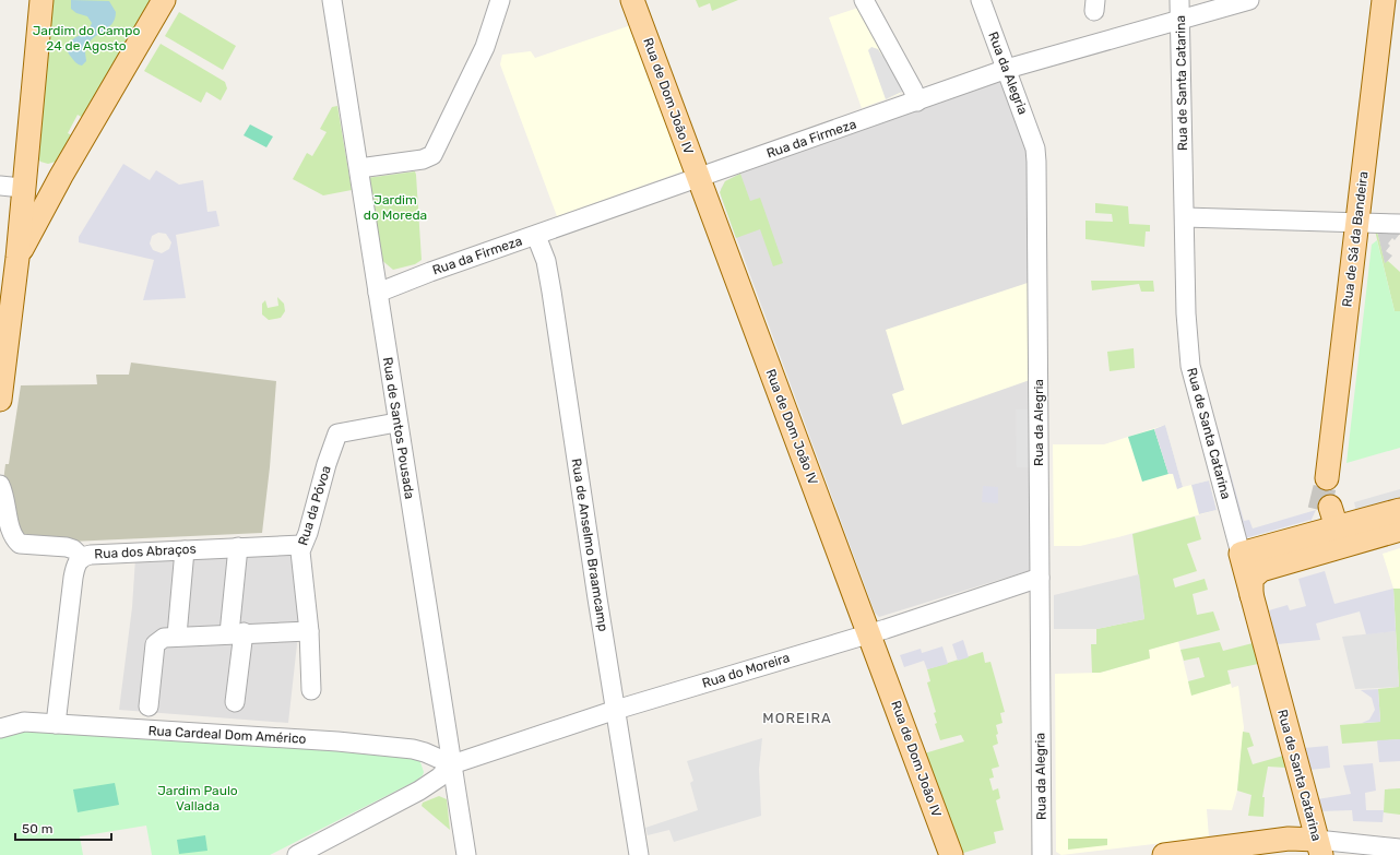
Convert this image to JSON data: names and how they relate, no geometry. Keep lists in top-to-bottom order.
{
  "streets": {
    "main road": ["Rua de Santa Catarina", "Rua de Dom João IV", "Rua de Sá da Bandeira"],
    "street": [
      "Rua da Alegria",
      "Rua da Firmeza",
      "Rua de Santos Pousada",
      "Rua da Póvoa",
      "Rua de Anselmo Braamcamp",
      "Rua dos Abraços",
      "Rua do Moreira",
      "Rua Cardeal Dom Américo"
    ]
  },
  "crossings": [
    ["Rua da Alegria", "Rua da Firmeza"],
    ["Rua da Alegria", "Rua do Moreira"],
    ["Rua de Santa Catarina", "Rua da Firmeza"],
    ["Rua de Dom João IV", "Rua da Firmeza"],
    ["Rua de Dom João IV", "Rua do Moreira"],
    ["Rua da Firmeza", "Rua de Santos Pousada"],
    ["Rua da Firmeza", "Rua de Anselmo Braamcamp"],
    ["Rua de Santos Pousada", "Rua da Póvoa"],
    ["Rua de Santos Pousada", "Rua do Moreira"],
    ["Rua de Santos Pousada", "Rua Cardeal Dom Américo"],
    ["Rua da Póvoa", "Rua dos Abraços"],
    ["Rua de Anselmo Braamcamp", "Rua do Moreira"],
    ["Rua dos Abraços", "Rua Cardeal Dom Américo"],
    ["Rua do Moreira", "Rua Cardeal Dom Américo"]
  ],
  "districts": ["MOREIRA"],
  "parks": ["Jardim do Campo 24 de Agosto", "Jardim do Moreda", "Jardim Paulo Vallada"],
  "scale_bar": "50 m"
}
